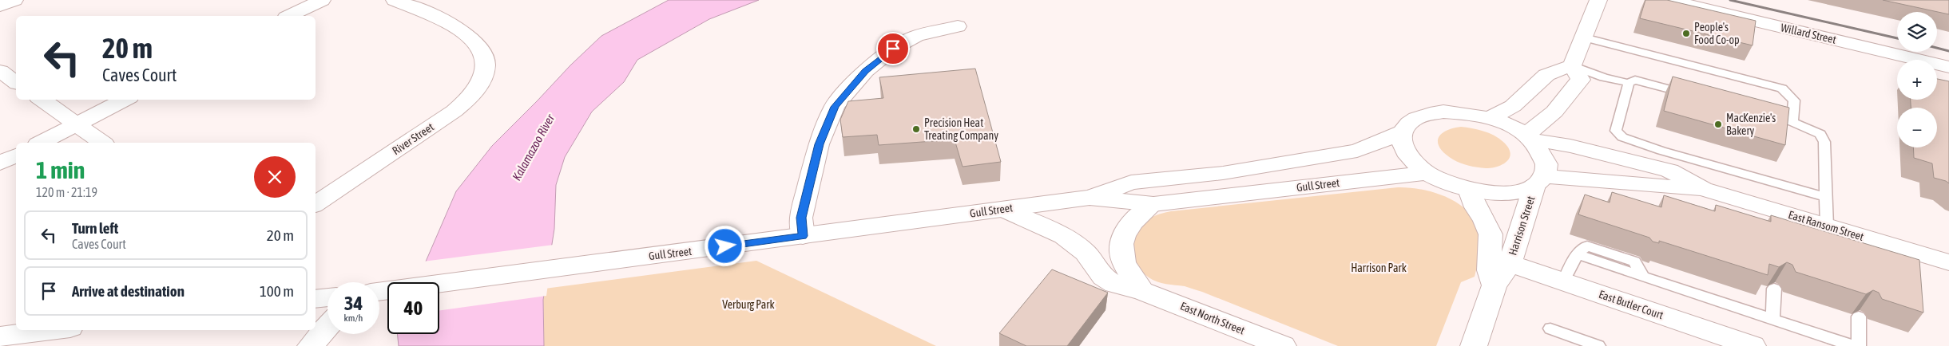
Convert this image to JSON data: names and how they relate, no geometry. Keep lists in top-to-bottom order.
{
  "streets": {
    "street": [
      "Willard Street",
      "River Street",
      "Gull Street",
      "Harrison Street",
      "East Ransom Street",
      "East Butler Court",
      "East North Street"
    ]
  },
  "crossings": [
    ["Gull Street", "East North Street"],
    ["Harrison Street", "East Ransom Street"],
    ["Harrison Street", "East Butler Court"]
  ],
  "water": ["Kalamazoo River"],
  "parks": ["Harrison Park", "Verburg Park"],
  "places": ["People's Food Co-op", "MacKenzie's Bakery", "Precision Heat Treating Company"],
  "page": {
    "map_buttons": ["+", "−"],
    "turn": ["20 m", "Caves Court"],
    "heading": ["1 min", "120 m · 21:19"],
    "list": [
      {
        "name": "Turn left",
        "note": "Caves Court",
        "value": "20 m"
      },
      {
        "name": "Arrive at destination",
        "value": "100 m"
      }
    ],
    "speed": "34 km/h",
    "limit": "40"
  }
}
